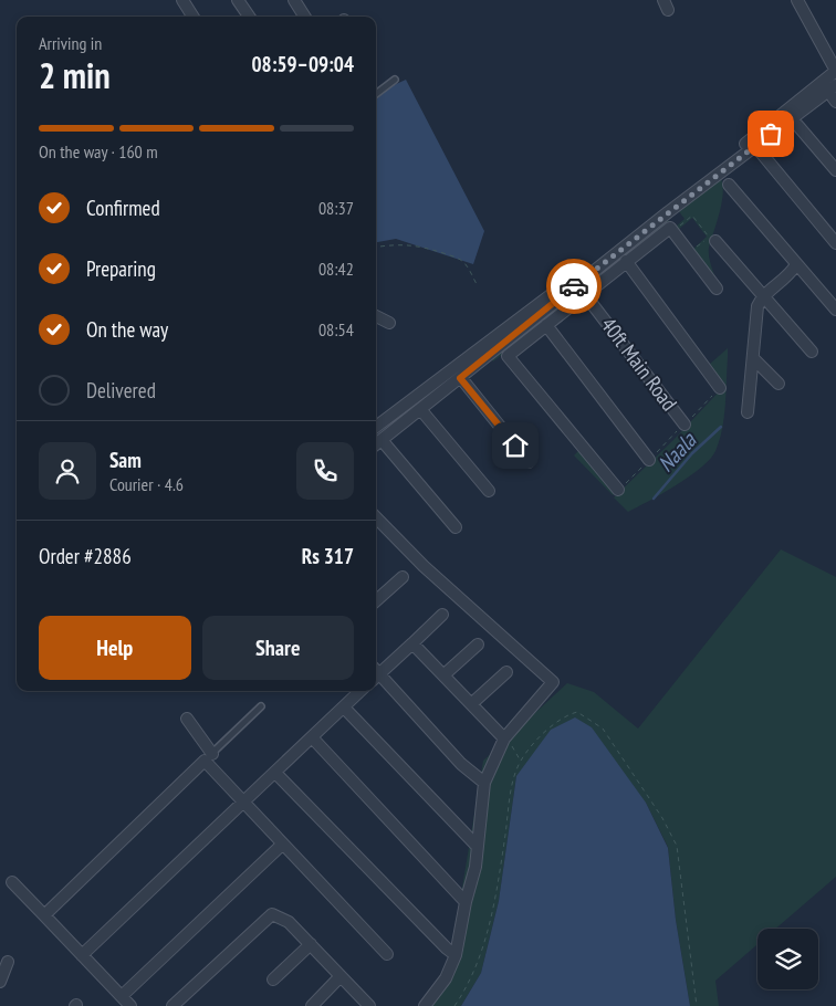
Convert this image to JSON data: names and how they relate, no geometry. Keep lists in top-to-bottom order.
{
  "streets": {
    "street": ["40ft Main Road"]
  },
  "water": ["Naala"],
  "page": {
    "heading": ["2 min", "Arriving in", "08:59–09:04"],
    "panel": [
      "Sam",
      "Courier · 4.6",
      "Order #2886",
      "Rs 317"
    ],
    "bar": "On the way · 160 m",
    "list": [
      ["Confirmed", "08:37"],
      ["Preparing", "08:42"],
      ["On the way", "08:54"],
      "Delivered"
    ],
    "buttons": ["Help", "Share"]
  }
}
